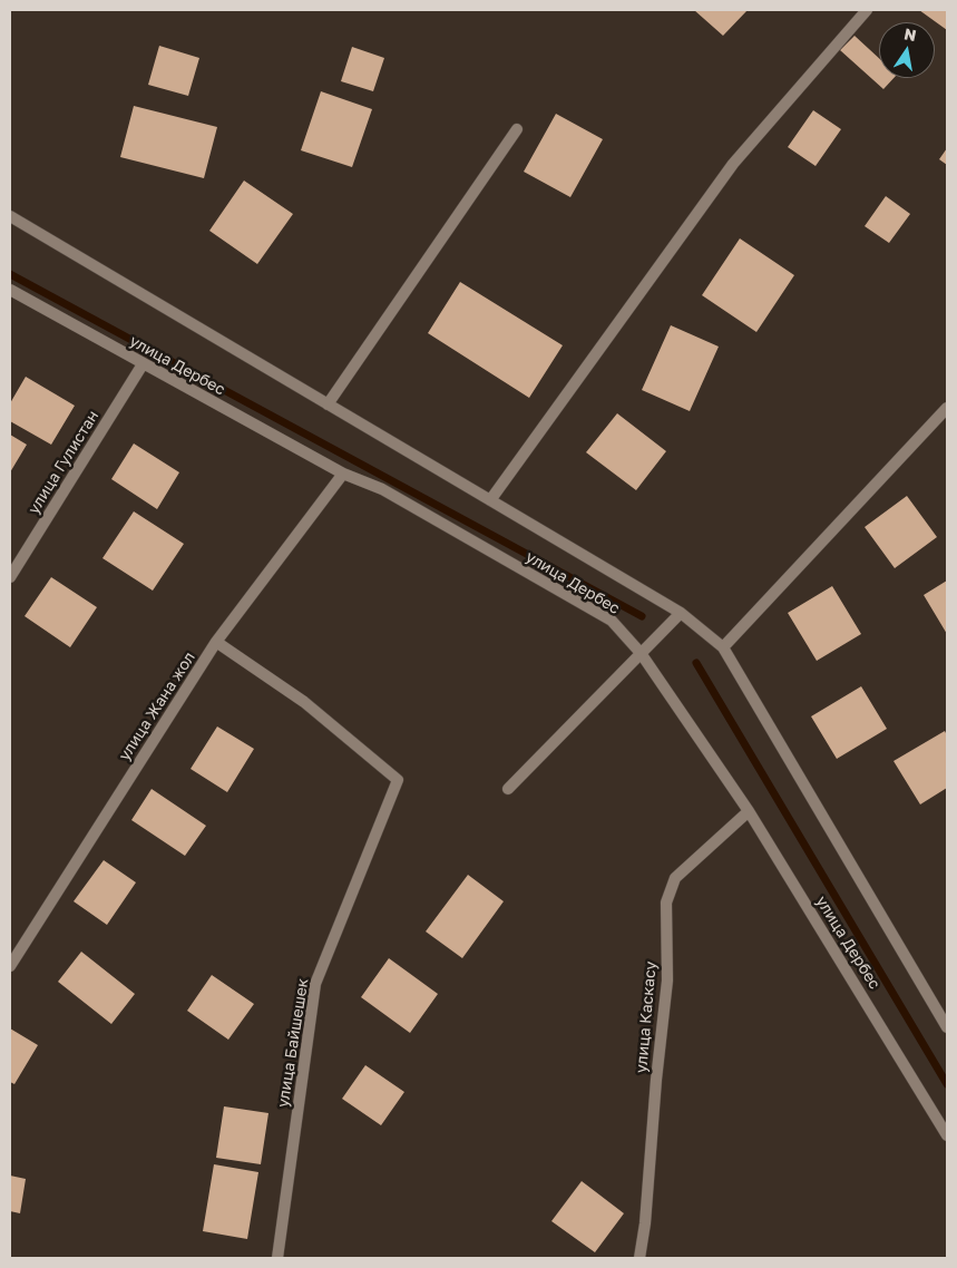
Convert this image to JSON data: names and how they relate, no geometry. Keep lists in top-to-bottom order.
{
  "streets": {
    "street": [
      "улица Дербес",
      "улица Гулистан",
      "улица Жана жол",
      "улица Каскасу",
      "улица Байшешек"
    ]
  },
  "crossings": [
    ["улица Дербес", "улица Гулистан"],
    ["улица Дербес", "улица Жана жол"],
    ["улица Дербес", "улица Каскасу"],
    ["улица Жана жол", "улица Байшешек"]
  ],
  "north": "top"
}
